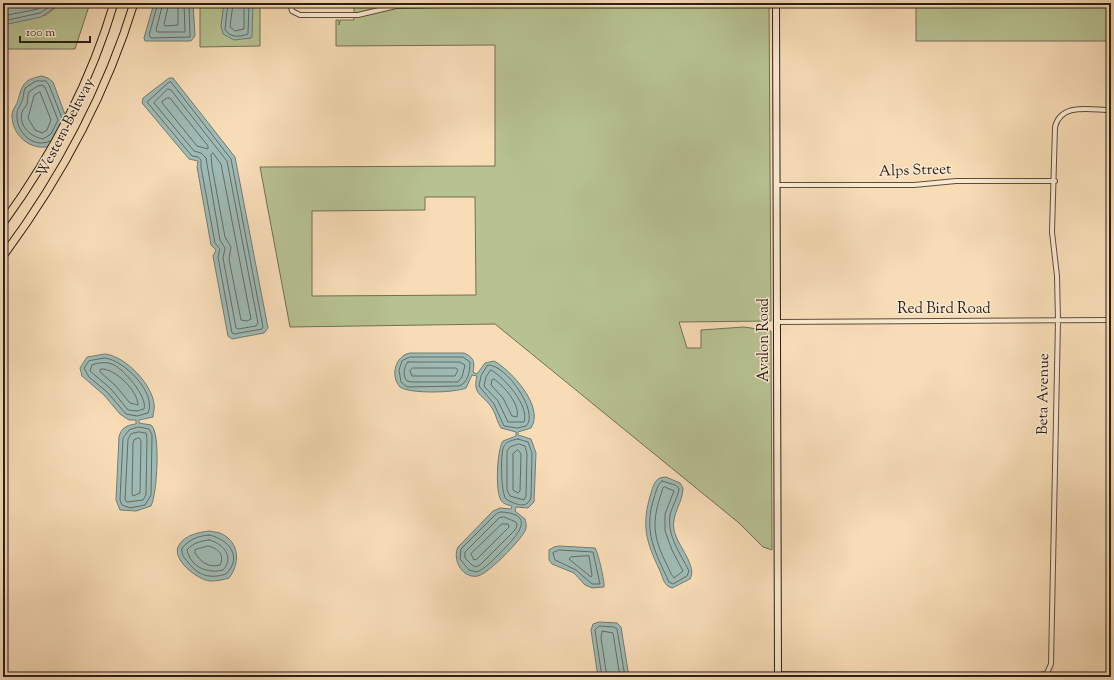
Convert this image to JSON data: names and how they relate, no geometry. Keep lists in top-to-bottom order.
{
  "streets": {
    "highway": ["Western Beltway"],
    "main road": ["Avalon Road"],
    "street": ["Alps Street", "Red Bird Road", "Beta Avenue"]
  },
  "crossings": [
    ["Alps Street", "Avalon Road"],
    ["Alps Street", "Beta Avenue"],
    ["Red Bird Road", "Avalon Road"],
    ["Red Bird Road", "Beta Avenue"],
    ["Avalon Road", "Beta Avenue"]
  ],
  "scale_bar": "100 m"
}
